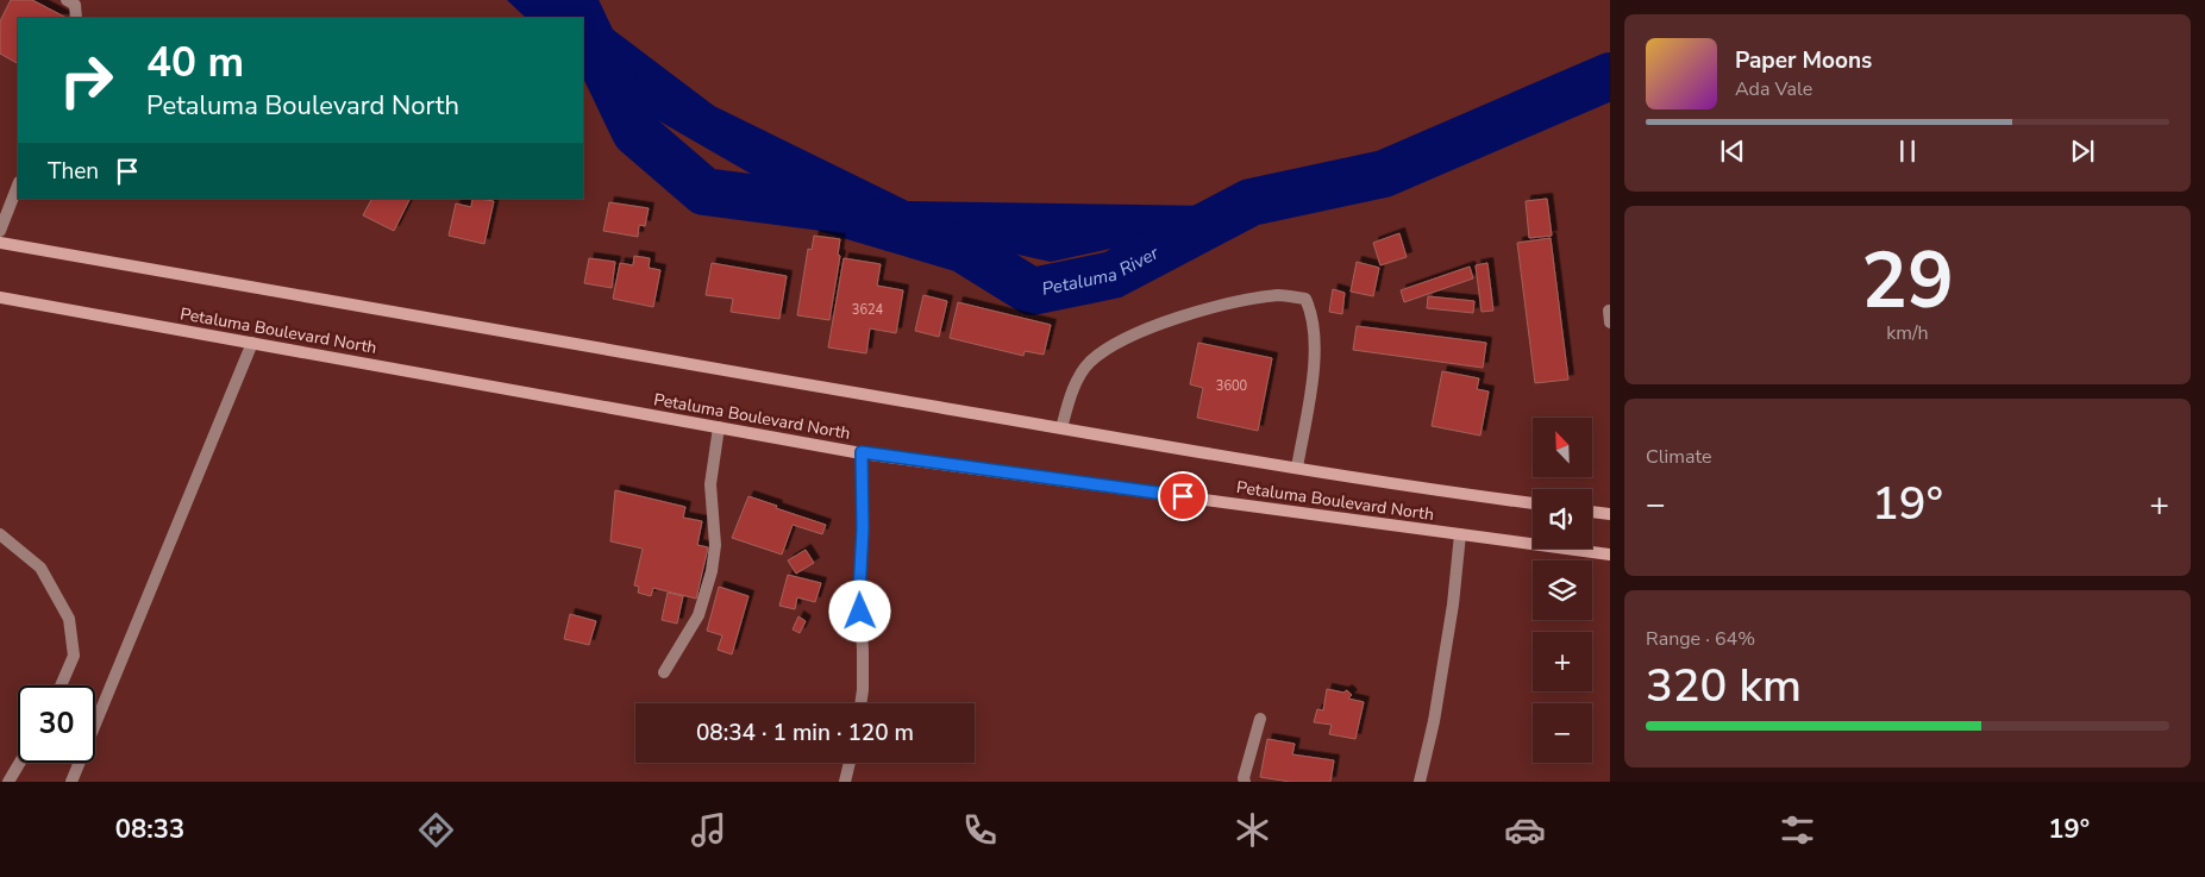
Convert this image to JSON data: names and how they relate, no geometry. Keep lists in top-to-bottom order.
{
  "streets": {
    "main road": ["Petaluma Boulevard North"]
  },
  "water": ["Petaluma River"],
  "house_numbers": ["3624", "3600"],
  "north": "top left",
  "page": {
    "turn": ["40 m", "Petaluma Boulevard North"],
    "song": ["Paper Moons", "Ada Vale"],
    "then": "Then",
    "tile": [
      ["29", "km/h"],
      "Climate",
      ["Range · 64%", "320 km"]
    ],
    "map_buttons": ["+", "−"],
    "heat": ["−", "19°", "+"],
    "limit": "30",
    "trip": "08:34 · 1 min · 120 m",
    "tabs": ["08:33", "19°"]
  }
}
